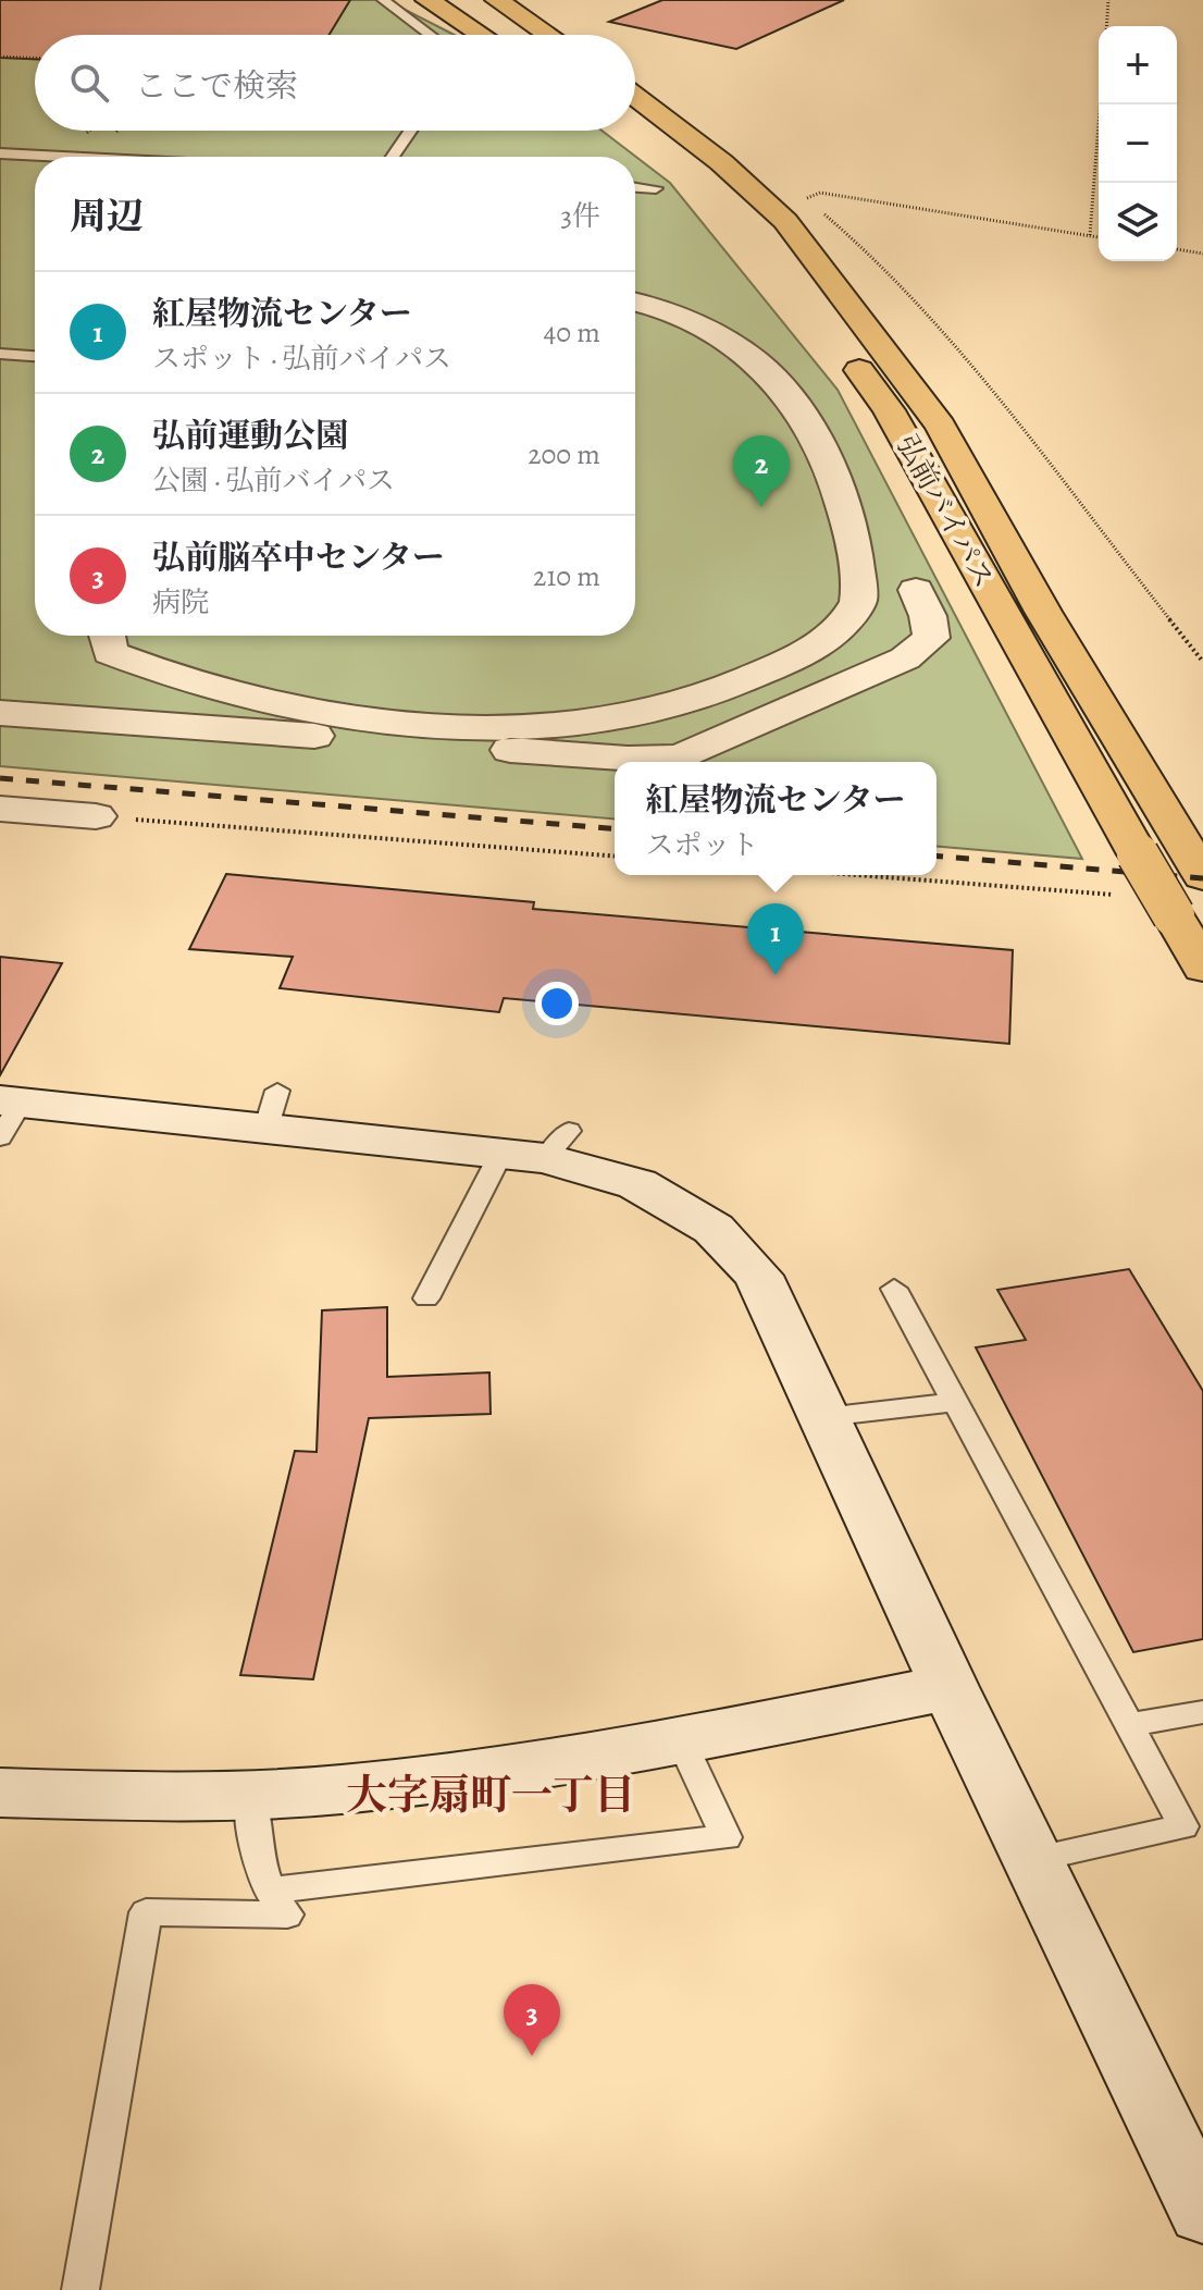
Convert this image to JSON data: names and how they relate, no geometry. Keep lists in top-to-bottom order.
{
  "streets": {
    "highway": ["弘前バイパス"]
  },
  "districts": ["大字扇町一丁目"],
  "page": {
    "map_buttons": ["+", "−"],
    "search": "ここで検索",
    "heading": ["周辺", "3件"],
    "list": [
      {
        "mark": "1",
        "name": "紅屋物流センター",
        "note": "スポット · 弘前バイパス",
        "value": "40 m"
      },
      {
        "mark": "2",
        "name": "弘前運動公園",
        "note": "公園 · 弘前バイパス",
        "value": "200 m"
      },
      {
        "mark": "3",
        "name": "弘前脳卒中センター",
        "note": "病院",
        "value": "210 m"
      }
    ],
    "pins": ["2", "1", "3"],
    "popup": ["紅屋物流センター", "スポット"]
  }
}
